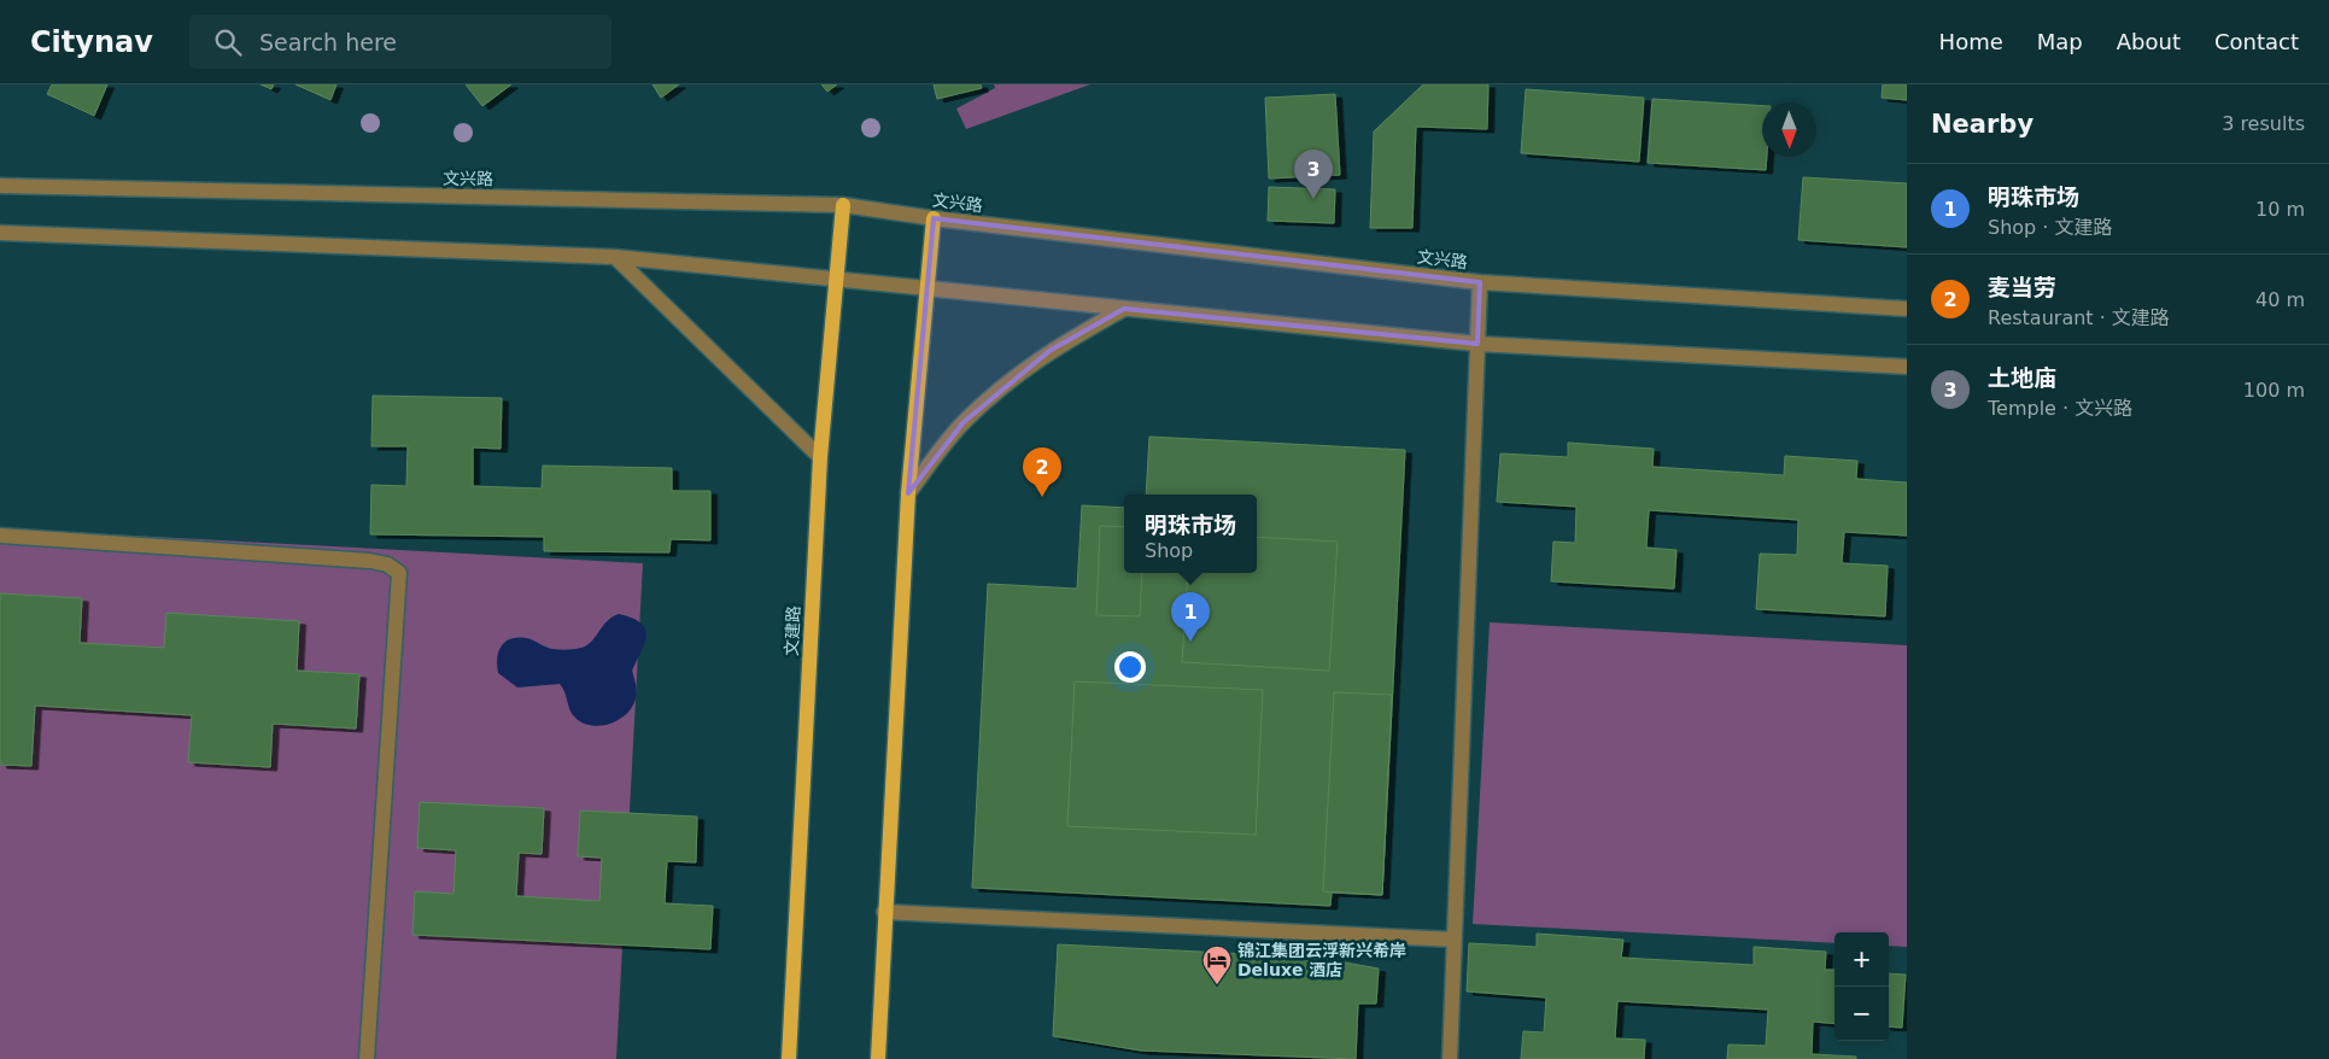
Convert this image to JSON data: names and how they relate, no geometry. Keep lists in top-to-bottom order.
{
  "streets": {
    "main road": ["文建路"],
    "street": ["文兴路"]
  },
  "crossings": [
    ["文兴路", "文建路"]
  ],
  "places": {
    "hotel": ["锦江集团云浮新兴希岸 Deluxe 酒店"]
  },
  "north": "bottom",
  "page": {
    "header": "Citynav",
    "search": "Search here",
    "nav": [
      "Home",
      "Map",
      "About",
      "Contact"
    ],
    "heading": ["Nearby", "3 results"],
    "pins": ["3", "2", "1"],
    "list": [
      {
        "mark": "1",
        "name": "明珠市场",
        "note": "Shop · 文建路",
        "value": "10 m"
      },
      {
        "mark": "2",
        "name": "麦当劳",
        "note": "Restaurant · 文建路",
        "value": "40 m"
      },
      {
        "mark": "3",
        "name": "土地庙",
        "note": "Temple · 文兴路",
        "value": "100 m"
      }
    ],
    "popup": ["明珠市场", "Shop"],
    "map_buttons": ["+", "−"]
  }
}
